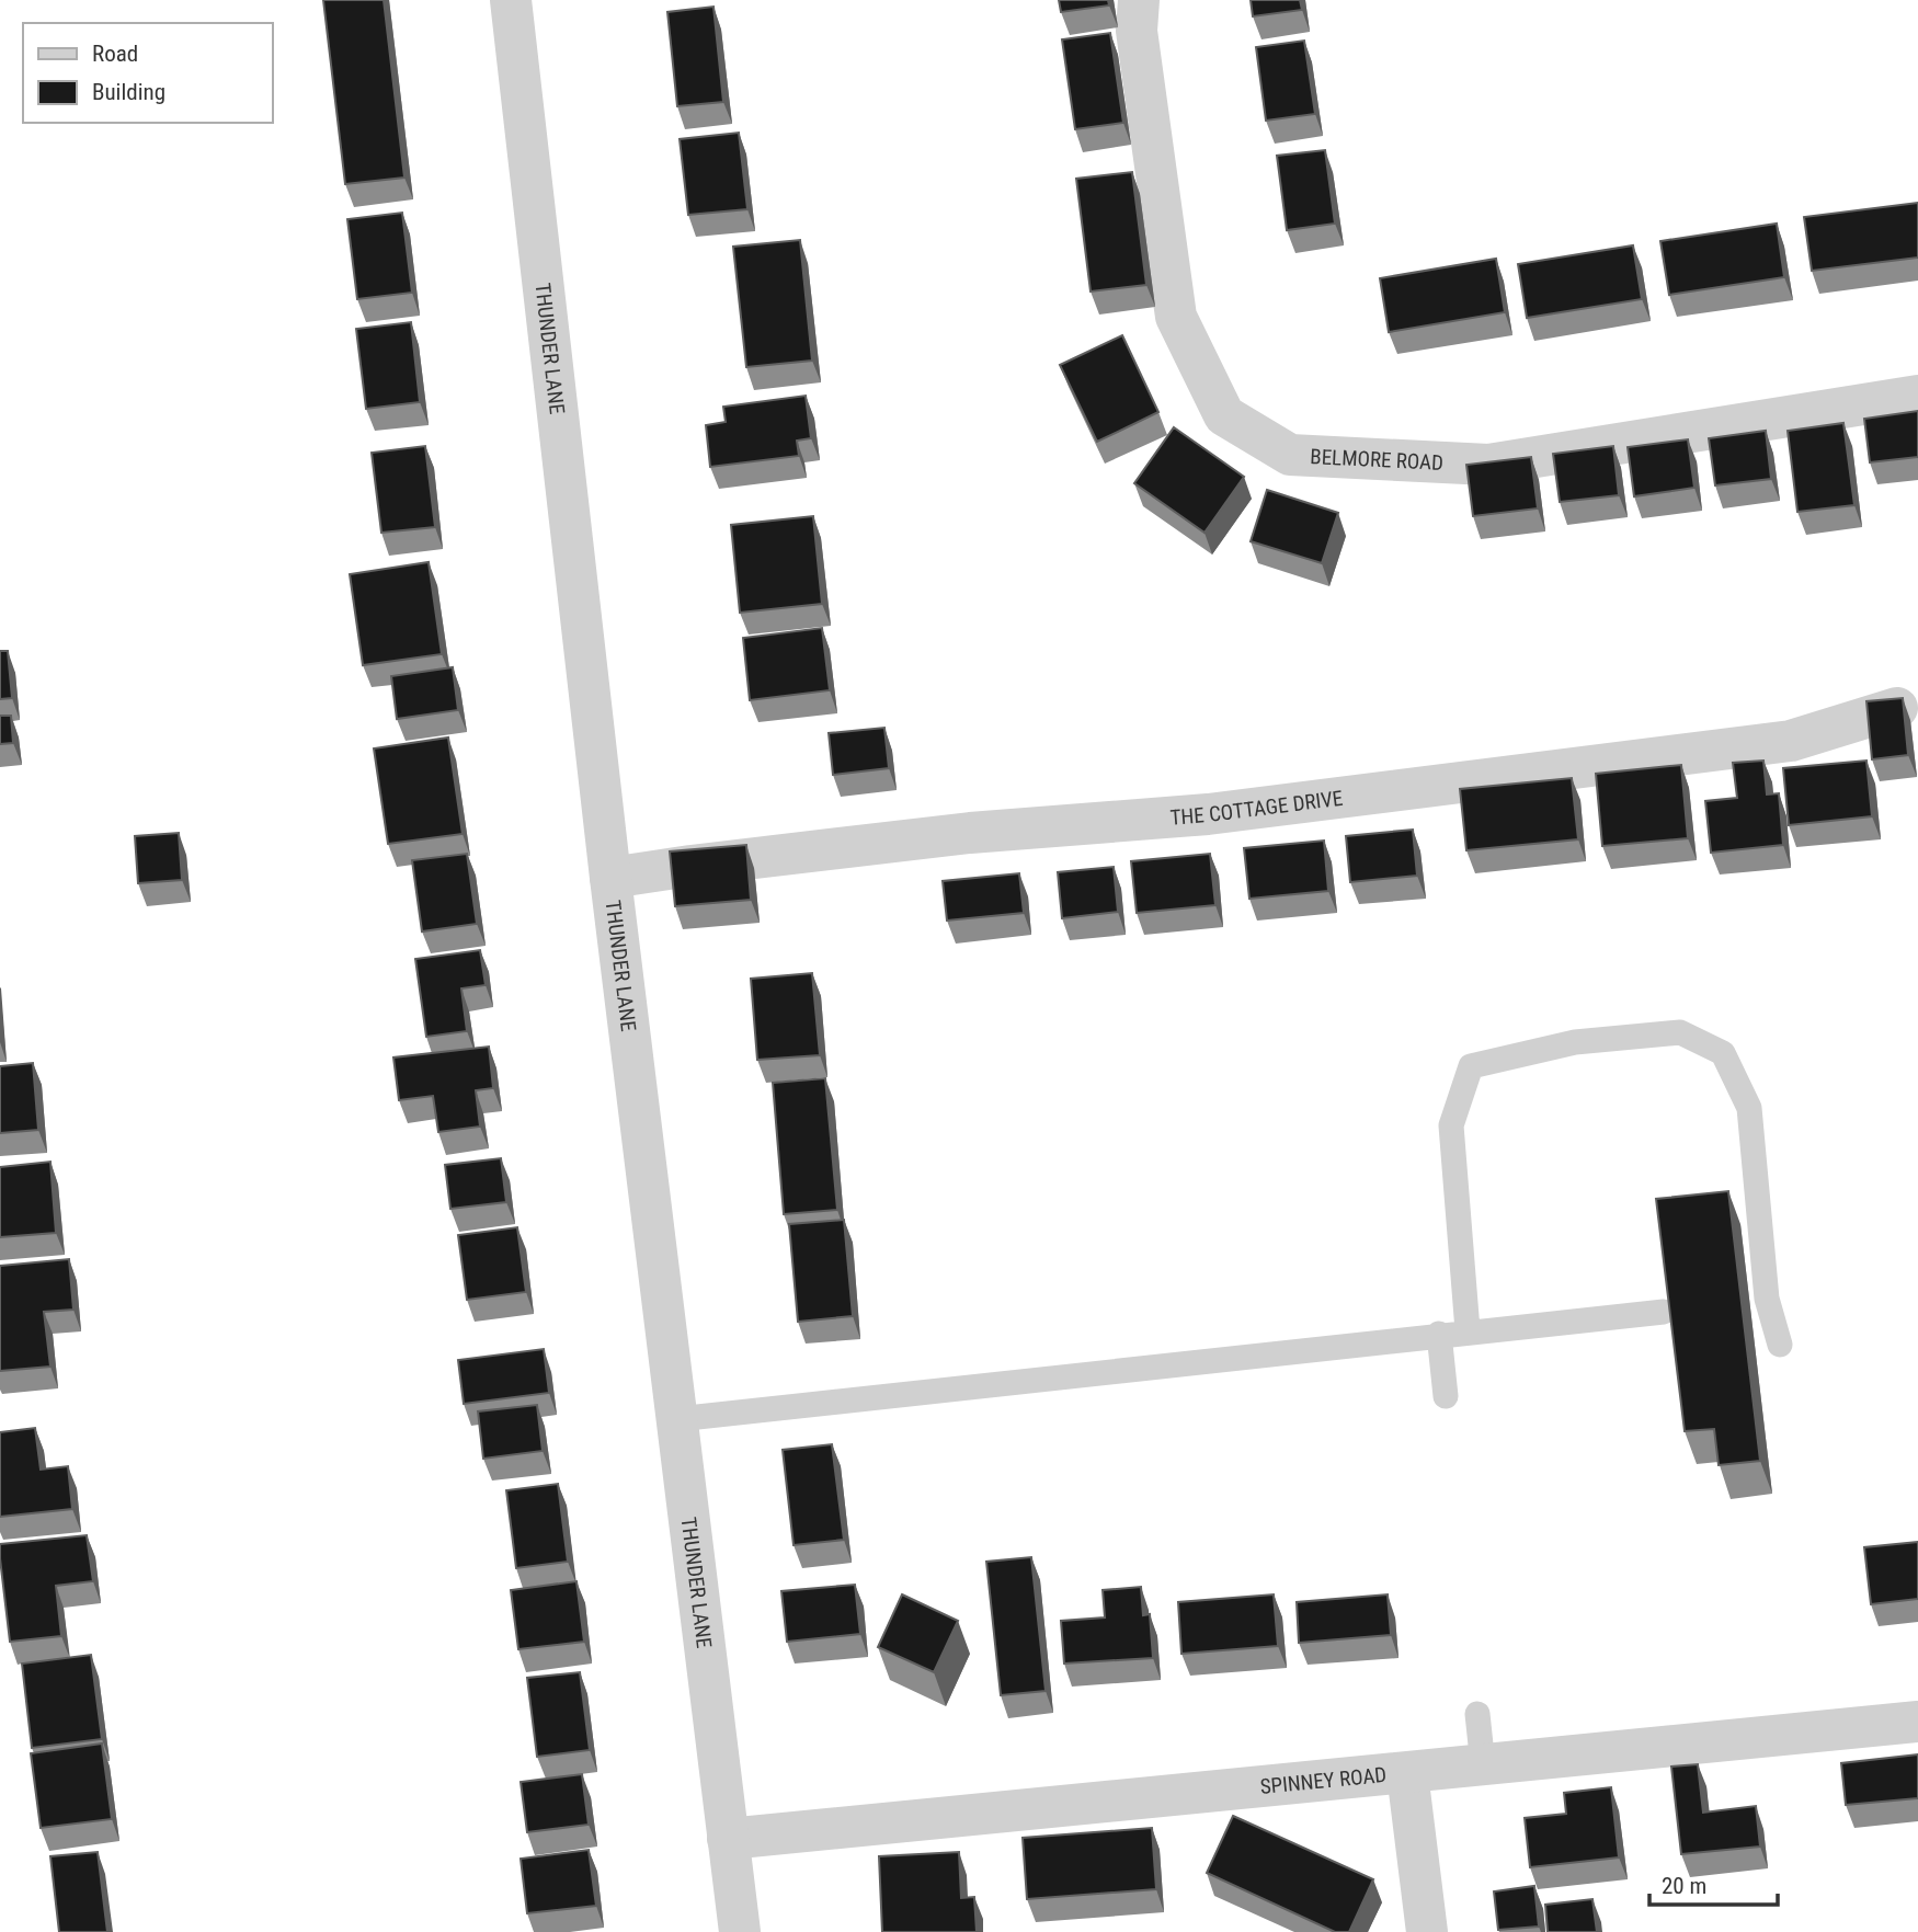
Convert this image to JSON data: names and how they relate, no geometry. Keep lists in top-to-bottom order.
{
  "streets": {
    "street": [
      "THUNDER LANE",
      "BELMORE ROAD",
      "THE COTTAGE DRIVE",
      "SPINNEY ROAD"
    ]
  },
  "crossings": [
    ["THUNDER LANE", "THE COTTAGE DRIVE"],
    ["THUNDER LANE", "SPINNEY ROAD"]
  ],
  "legend": ["Road", "Building"],
  "scale_bar": "20 m"
}
